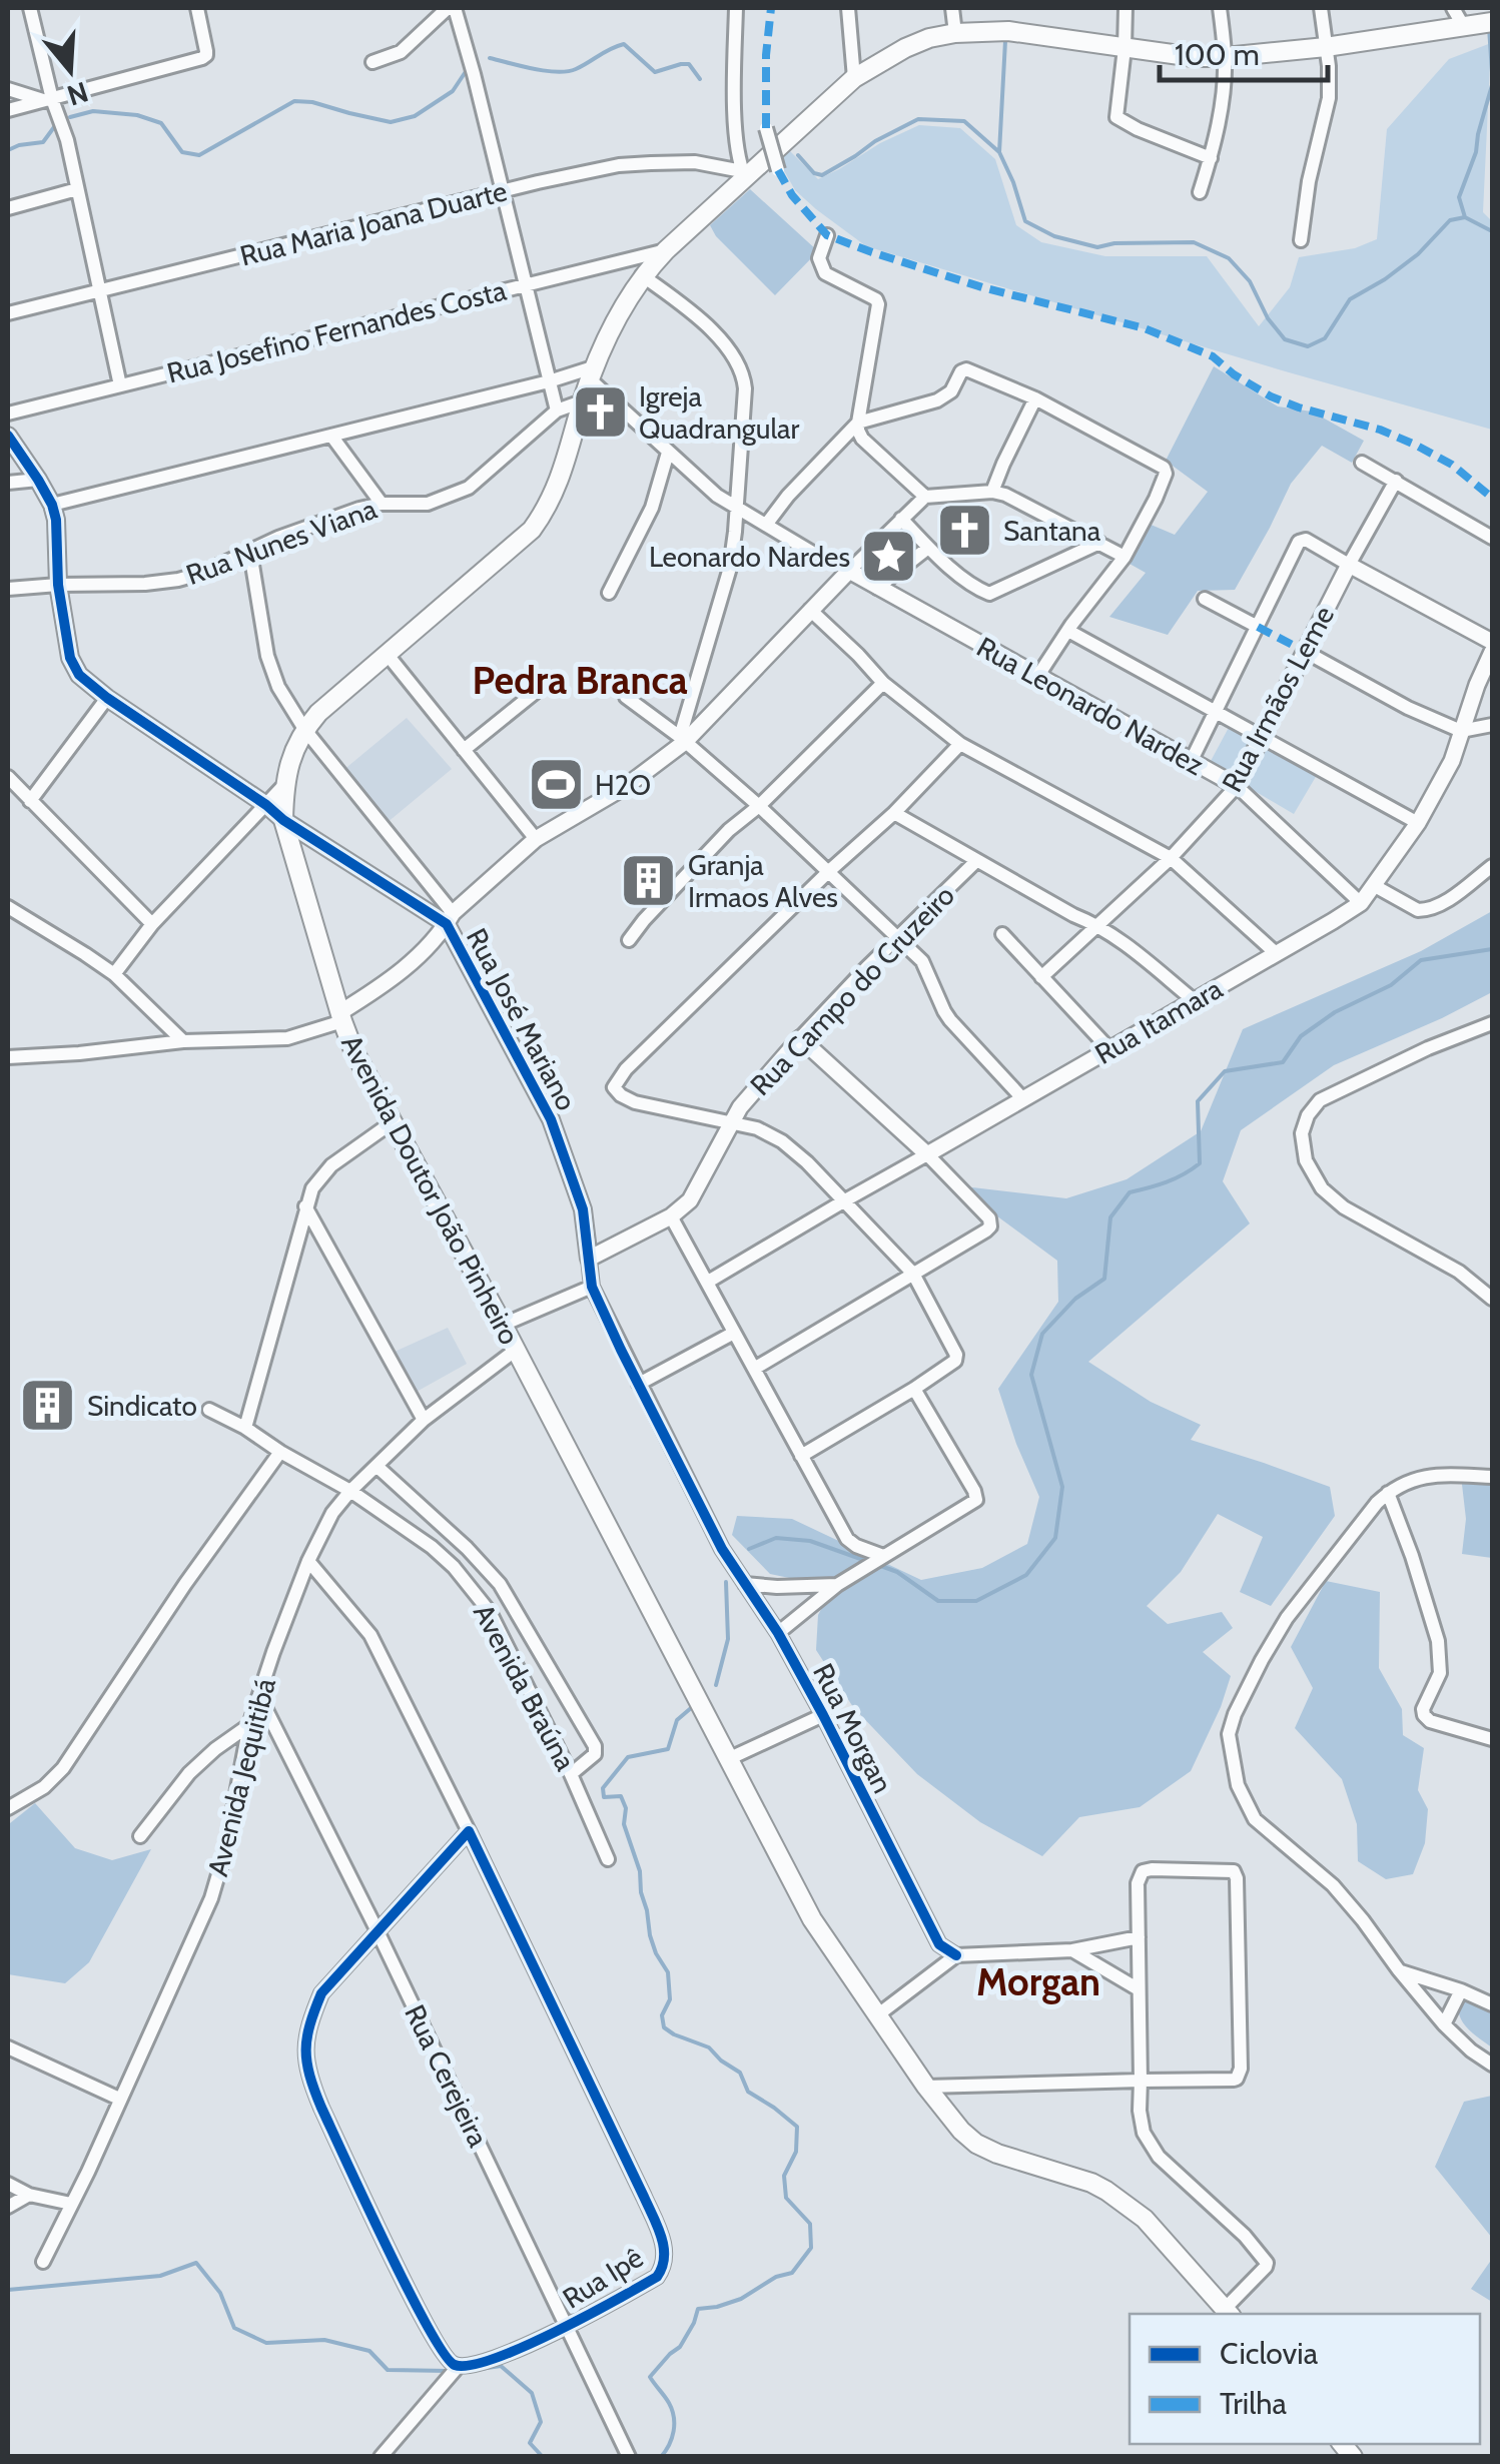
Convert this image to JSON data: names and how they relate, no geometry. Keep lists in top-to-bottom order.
{
  "streets": {
    "main road": ["Avenida Doutor João Pinheiro"],
    "street": [
      "Rua Maria Joana Duarte",
      "Rua Josefino Fernandes Costa",
      "Rua Nunes Viana",
      "Rua Irmãos Leme",
      "Rua Leonardo Nardez",
      "Rua Campo do Cruzeiro",
      "Rua José Mariano",
      "Rua Itamara",
      "Avenida Braúna",
      "Rua Morgan",
      "Avenida Jequitibá",
      "Rua Cerejeira",
      "Rua Ipê"
    ]
  },
  "crossings": [
    ["Rua Maria Joana Duarte", "Avenida Doutor João Pinheiro"],
    ["Rua Josefino Fernandes Costa", "Avenida Doutor João Pinheiro"],
    ["Rua Nunes Viana", "Rua José Mariano"],
    ["Rua Nunes Viana", "Avenida Doutor João Pinheiro"],
    ["Rua Irmãos Leme", "Rua Leonardo Nardez"],
    ["Rua Leonardo Nardez", "Rua Itamara"],
    ["Rua José Mariano", "Avenida Doutor João Pinheiro"],
    ["Rua José Mariano", "Rua Morgan"],
    ["Avenida Doutor João Pinheiro", "Avenida Jequitibá"],
    ["Avenida Braúna", "Avenida Jequitibá"],
    ["Avenida Jequitibá", "Rua Cerejeira"],
    ["Avenida Jequitibá", "Rua Ipê"],
    ["Rua Cerejeira", "Rua Ipê"]
  ],
  "districts": ["Pedra Branca", "Morgan"],
  "places": {
    "church": ["Igreja Quadrangular", "Santana"],
    "place": ["Leonardo Nardes"],
    "sports": ["H2O"],
    "building": ["Granja Irmaos Alves", "Sindicato"]
  },
  "legend": ["Ciclovia", "Trilha"],
  "scale_bar": "100 m",
  "north": "bottom"
}
